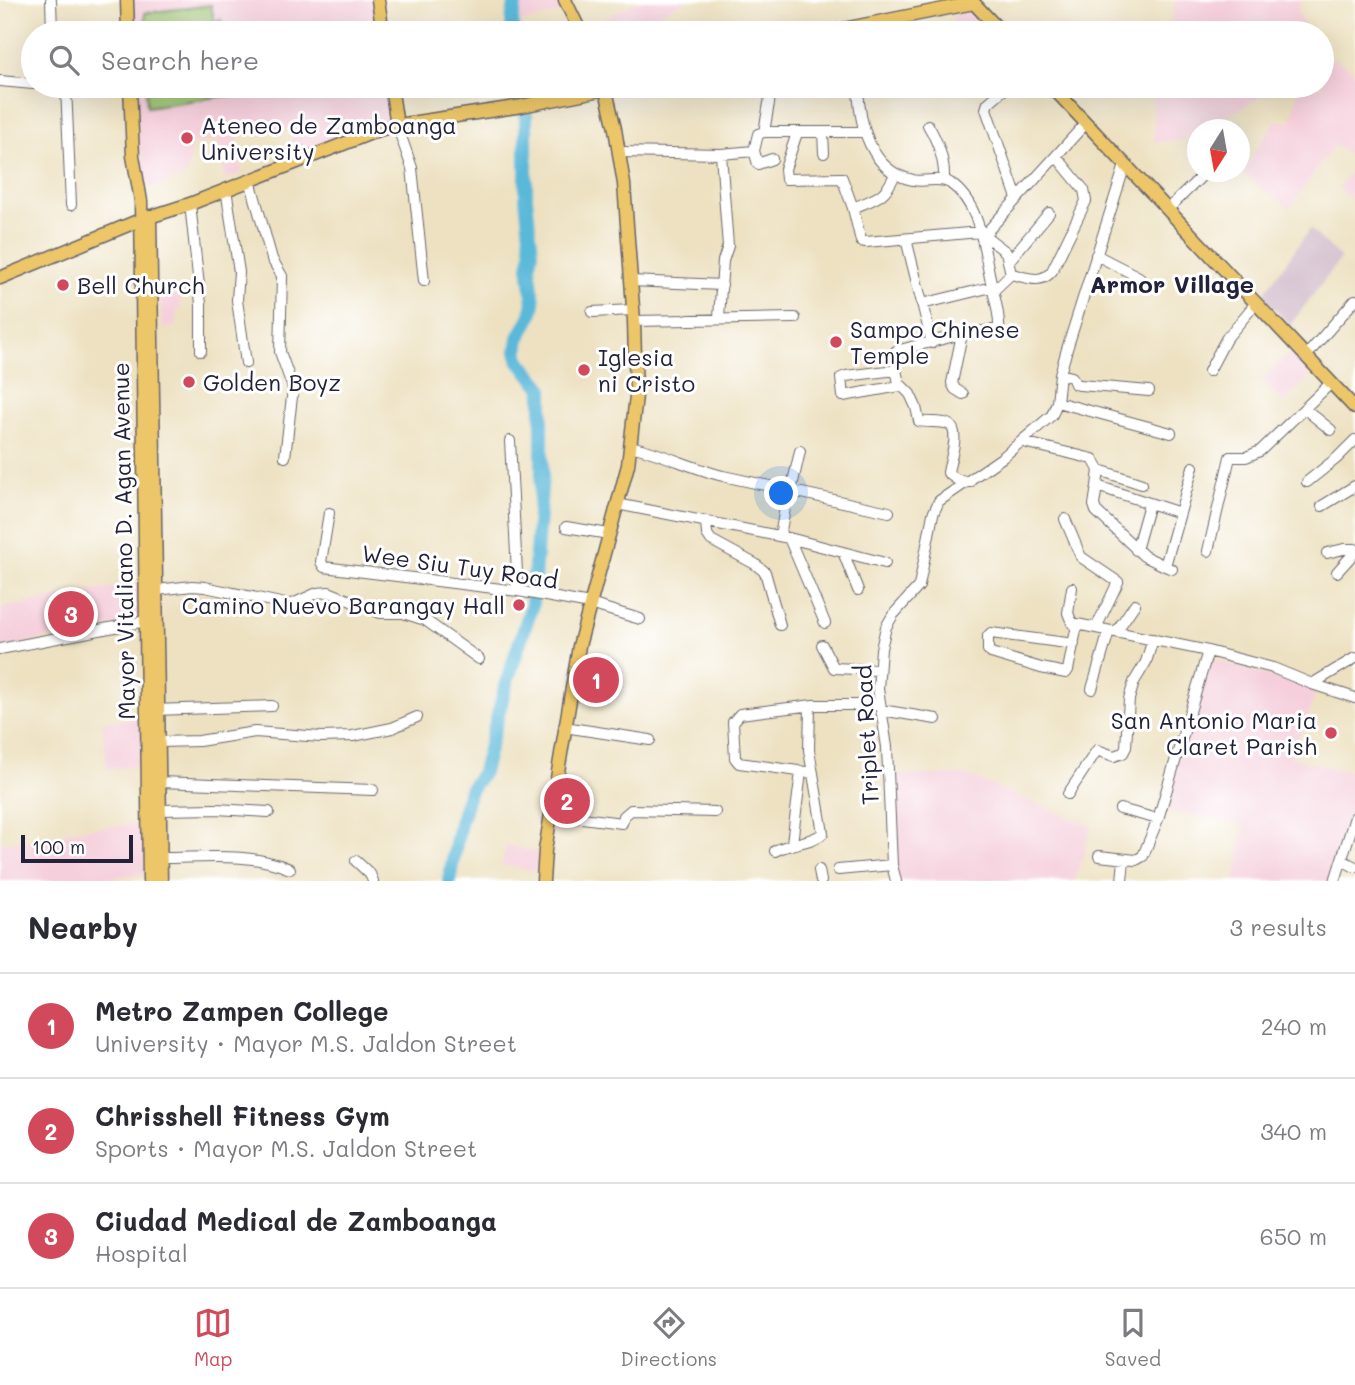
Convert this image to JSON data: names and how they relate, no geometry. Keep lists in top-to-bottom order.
{
  "streets": {
    "main road": ["Mayor Vitaliano D. Agan Avenue"],
    "street": ["Wee Siu Tuy Road", "Triplet Road"]
  },
  "districts": ["Armor Village"],
  "places": [
    "Ateneo de Zamboanga University",
    "Bell Church",
    "Sampo Chinese Temple",
    "Iglesia ni Cristo",
    "Golden Boyz",
    "Camino Nuevo Barangay Hall",
    "San Antonio Maria Claret Parish"
  ],
  "scale_bar": "100 m",
  "north": "bottom",
  "page": {
    "search": "Search here",
    "pins": ["3", "1", "2"],
    "scale": "100 m",
    "heading": ["Nearby", "3 results"],
    "list": [
      {
        "mark": "1",
        "name": "Metro Zampen College",
        "note": "University · Mayor M.S. Jaldon Street",
        "value": "240 m"
      },
      {
        "mark": "2",
        "name": "Chrisshell Fitness Gym",
        "note": "Sports · Mayor M.S. Jaldon Street",
        "value": "340 m"
      },
      {
        "mark": "3",
        "name": "Ciudad Medical de Zamboanga",
        "note": "Hospital",
        "value": "650 m"
      }
    ],
    "nav": ["Map", "Directions", "Saved"]
  }
}
